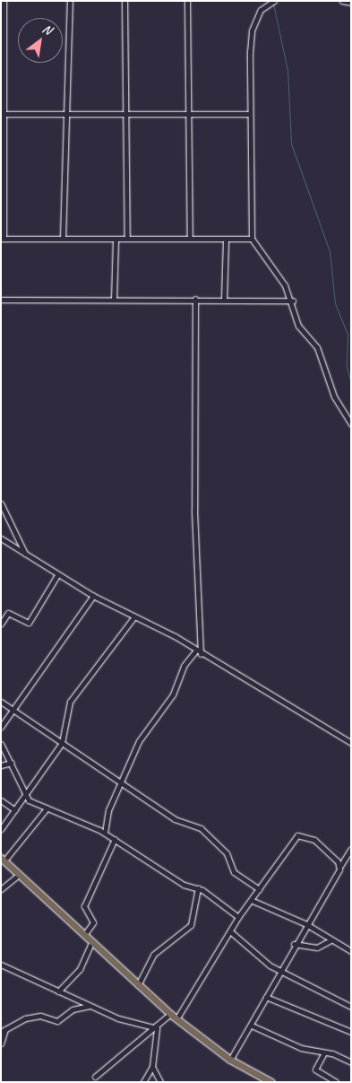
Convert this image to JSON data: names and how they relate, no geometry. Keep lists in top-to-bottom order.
{
  "north": "top right"
}
